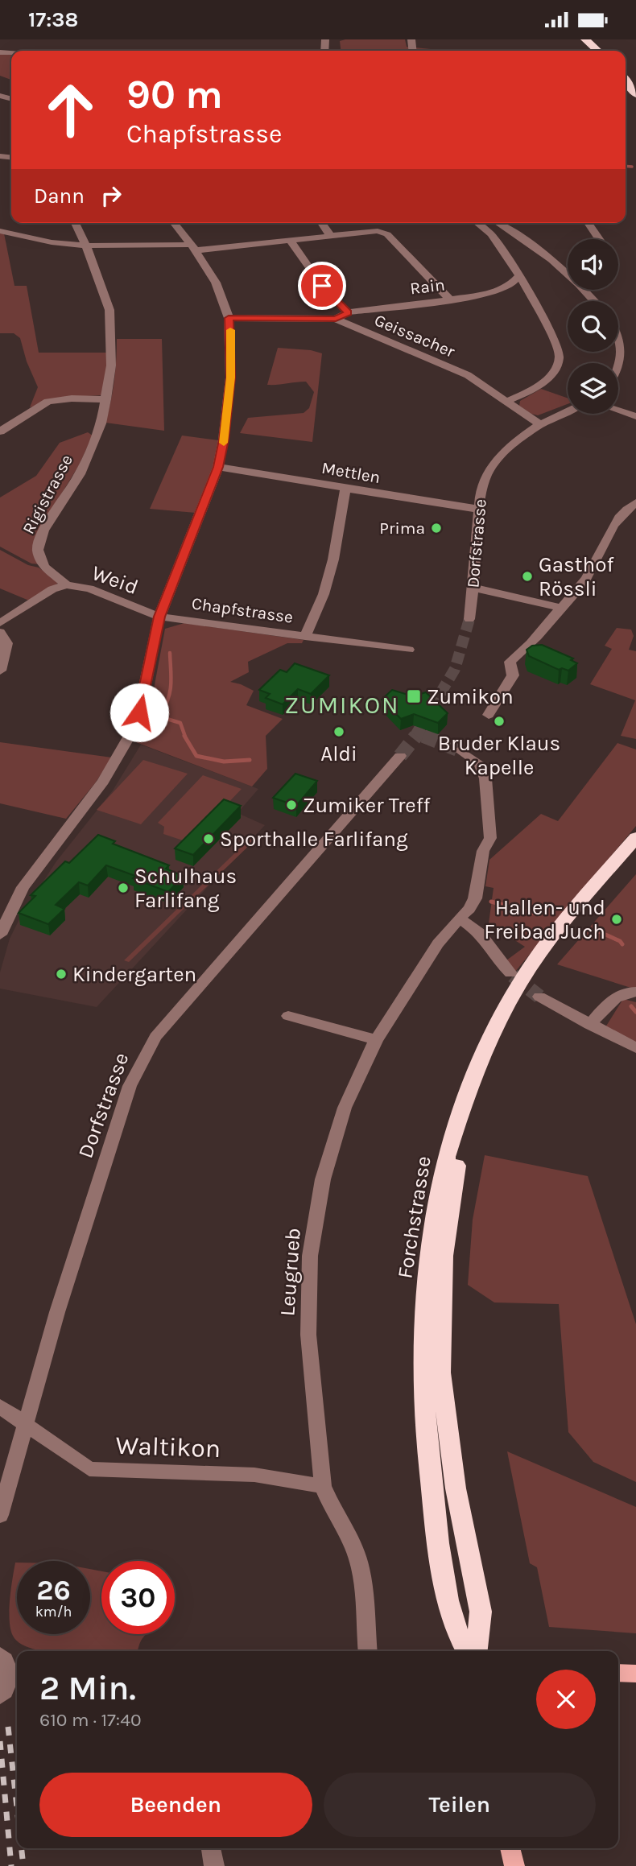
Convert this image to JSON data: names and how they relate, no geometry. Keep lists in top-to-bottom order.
{
  "streets": {
    "highway": ["Forchstrasse"],
    "street": [
      "Rain",
      "Geissacher",
      "Mettlen",
      "Rigistrasse",
      "Dorfstrasse",
      "Weid",
      "Chapfstrasse",
      "Leugrueb",
      "Waltikon"
    ]
  },
  "crossings": [
    ["Rain", "Geissacher"],
    ["Geissacher", "Dorfstrasse"],
    ["Geissacher", "Chapfstrasse"],
    ["Mettlen", "Dorfstrasse"],
    ["Mettlen", "Chapfstrasse"],
    ["Rigistrasse", "Weid"],
    ["Dorfstrasse", "Waltikon"],
    ["Weid", "Chapfstrasse"],
    ["Leugrueb", "Waltikon"]
  ],
  "districts": ["ZUMIKON"],
  "places": {
    "other": [
      "Prima",
      "Gasthof Rössli",
      "Bruder Klaus Kapelle",
      "Aldi",
      "Zumiker Treff",
      "Sporthalle Farlifang",
      "Schulhaus Farlifang",
      "Hallen- und Freibad Juch",
      "Kindergarten"
    ],
    "transit": ["Zumikon"]
  },
  "page": {
    "status": "17:38",
    "turn": ["90 m", "Chapfstrasse"],
    "then": "Dann",
    "speed": "26 km/h",
    "limit": "30",
    "heading": ["2 Min.", "610 m · 17:40"],
    "buttons": ["Beenden", "Teilen"]
  }
}
